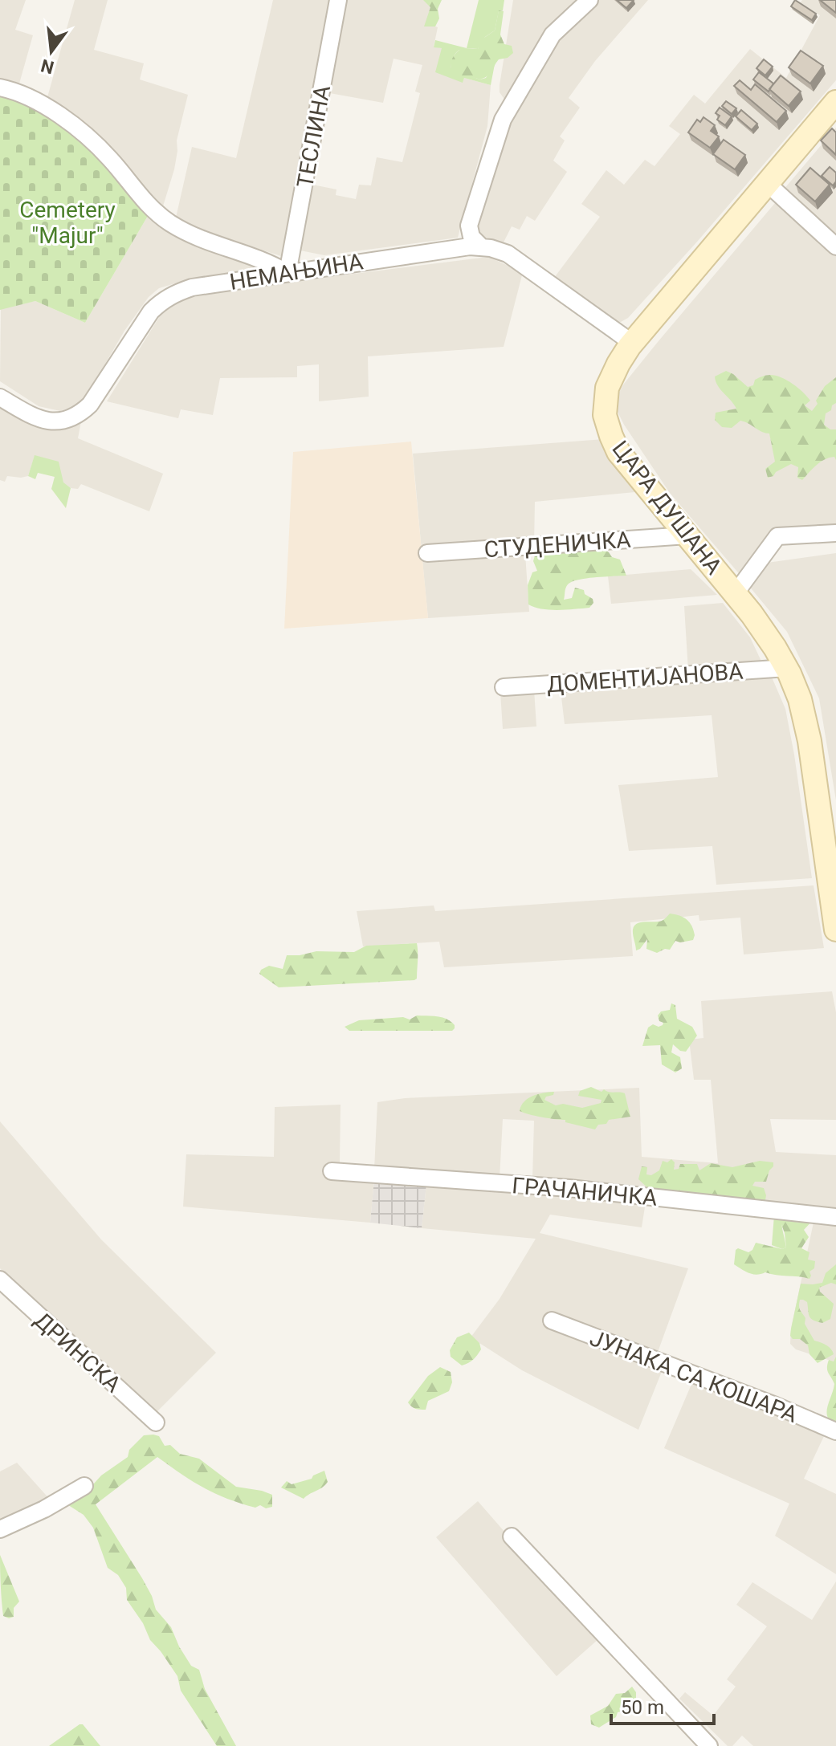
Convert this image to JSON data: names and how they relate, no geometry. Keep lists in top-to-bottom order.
{
  "streets": {
    "street": [
      "ТЕСЛИНА",
      "НЕМАЊИНА",
      "ЦАРА ДУШАНА",
      "СТУДЕНИЧКА",
      "ДОМЕНТИЈАНОВА",
      "ГРАЧАНИЧКА",
      "ДРИНСКА",
      "ЈУНАКА СА КОШАРА"
    ]
  },
  "crossings": [
    ["ТЕСЛИНА", "НЕМАЊИНА"],
    ["НЕМАЊИНА", "ЦАРА ДУШАНА"],
    ["ЦАРА ДУШАНА", "СТУДЕНИЧКА"],
    ["ЦАРА ДУШАНА", "ДОМЕНТИЈАНОВА"]
  ],
  "parks": ["Cemetery \"Majur\""],
  "scale_bar": "50 m",
  "north": "bottom"
}
